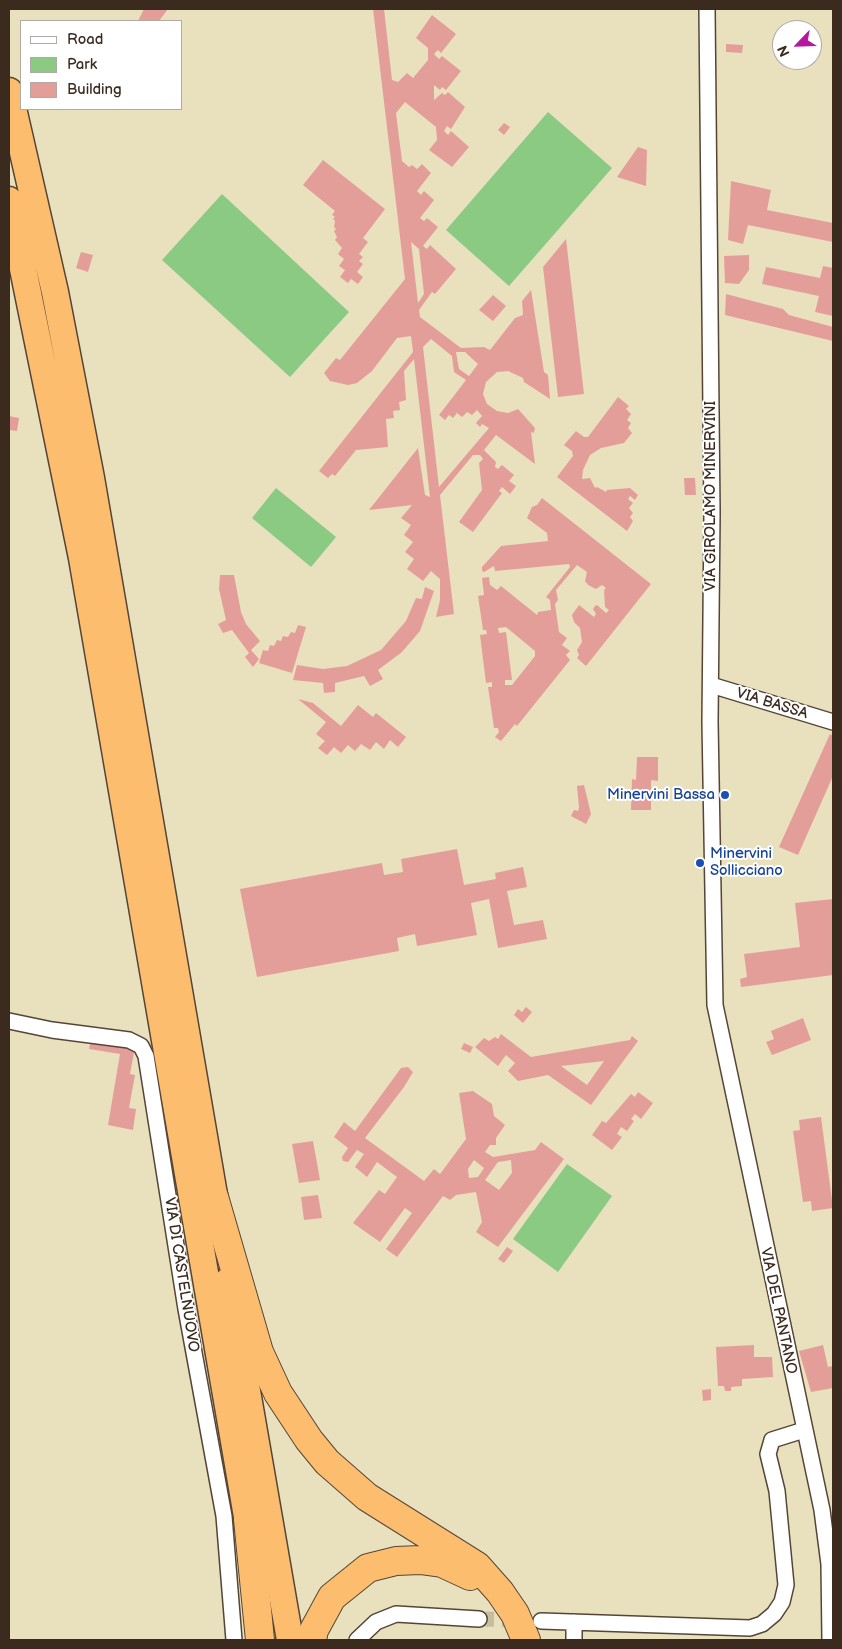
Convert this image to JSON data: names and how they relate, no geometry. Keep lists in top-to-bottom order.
{
  "streets": {
    "street": [
      "VIA GIROLAMO MINERVINI",
      "VIA BASSA",
      "VIA DI CASTELNUOVO",
      "VIA DEL PANTANO"
    ]
  },
  "crossings": [
    ["VIA GIROLAMO MINERVINI", "VIA BASSA"],
    ["VIA GIROLAMO MINERVINI", "VIA DEL PANTANO"]
  ],
  "places": ["Minervini Bassa", "Minervini Sollicciano"],
  "legend": ["Road", "Park", "Building"],
  "north": "bottom left"
}
